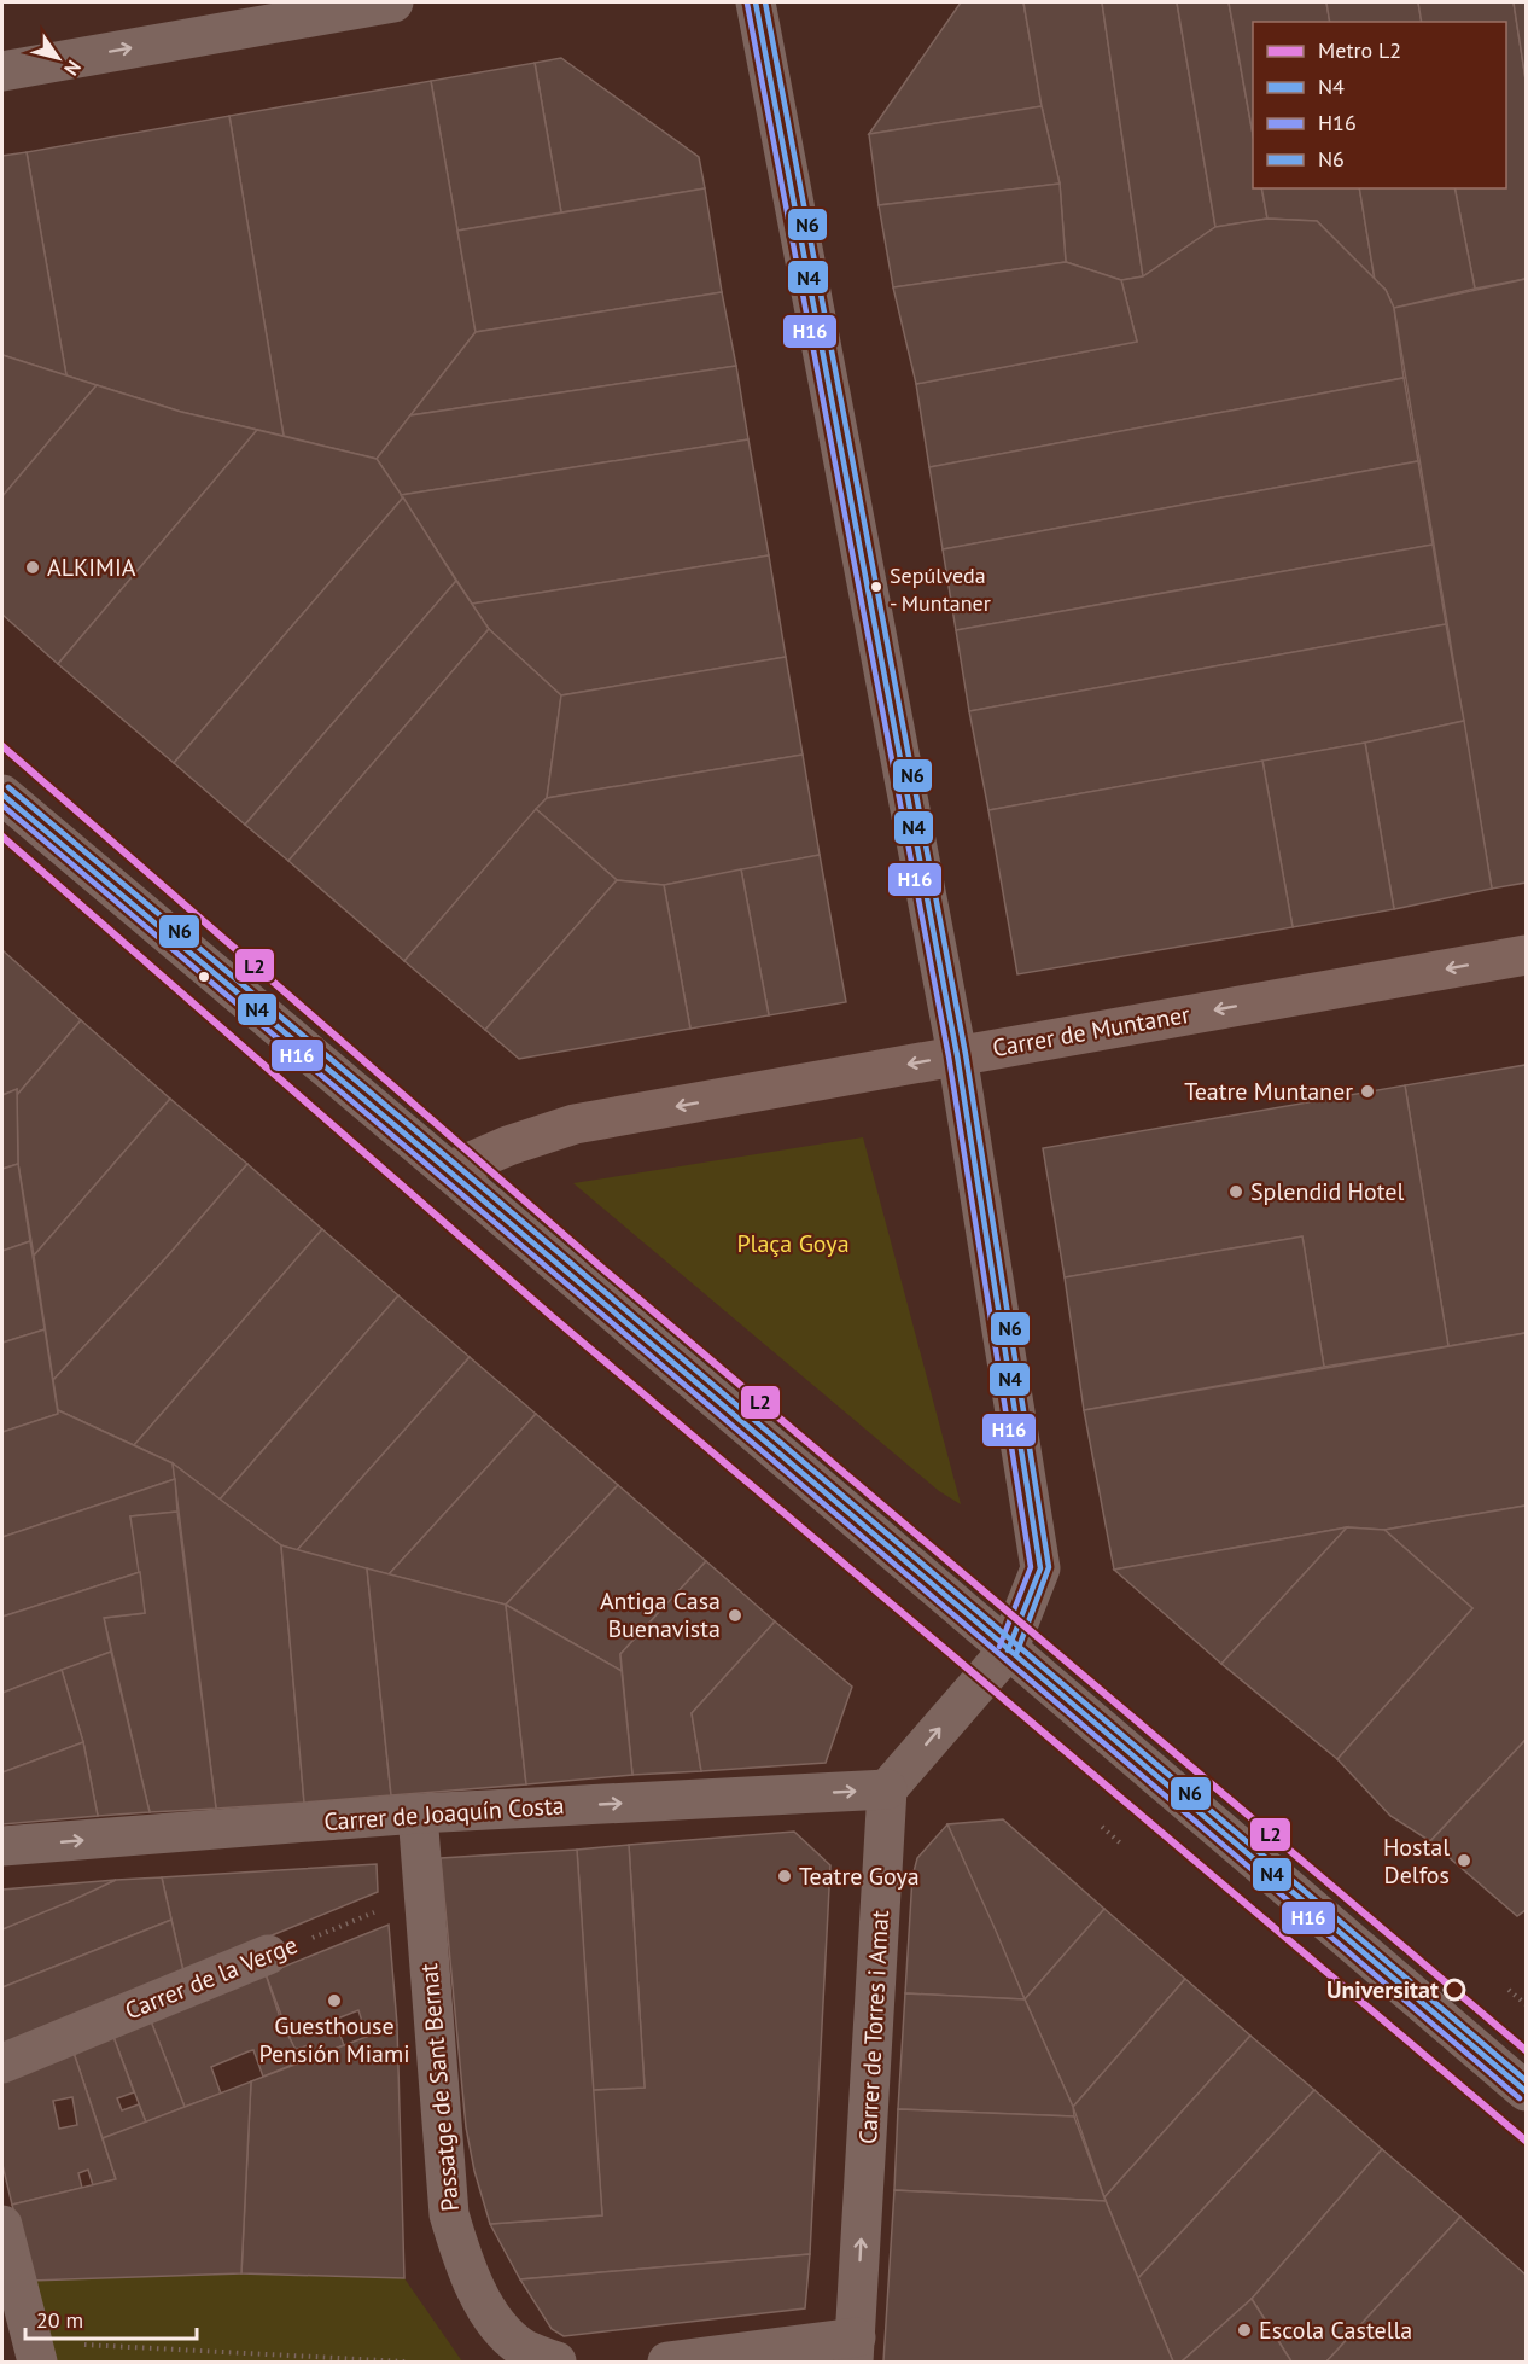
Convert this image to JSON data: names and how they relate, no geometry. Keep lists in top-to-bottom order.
{
  "streets": {
    "main road": ["Carrer de Muntaner"],
    "street": [
      "Carrer de Joaquín Costa",
      "Carrer de la Verge",
      "Carrer de Torres i Amat",
      "Passatge de Sant Bernat"
    ]
  },
  "crossings": [
    ["Carrer de Joaquín Costa", "Carrer de Torres i Amat"],
    ["Carrer de Joaquín Costa", "Passatge de Sant Bernat"],
    ["Carrer de la Verge", "Passatge de Sant Bernat"]
  ],
  "one_way": ["Carrer de Muntaner", "Carrer de Joaquín Costa", "Carrer de Torres i Amat"],
  "parks": ["Plaça Goya"],
  "places": [
    "ALKIMIA",
    "Sepúlveda - Muntaner",
    "Teatre Muntaner",
    "Splendid Hotel",
    "Antiga Casa Buenavista",
    "Hostal Delfos",
    "Teatre Goya",
    "Universitat",
    "Guesthouse Pensión Miami",
    "Escola Castella"
  ],
  "lines": [
    "transit line N4",
    "transit line N6",
    "transit line H16",
    "metro line L2"
  ],
  "legend": [
    "Metro L2",
    "N4",
    "H16",
    "N6"
  ],
  "scale_bar": "20 m",
  "north": "bottom right"
}
